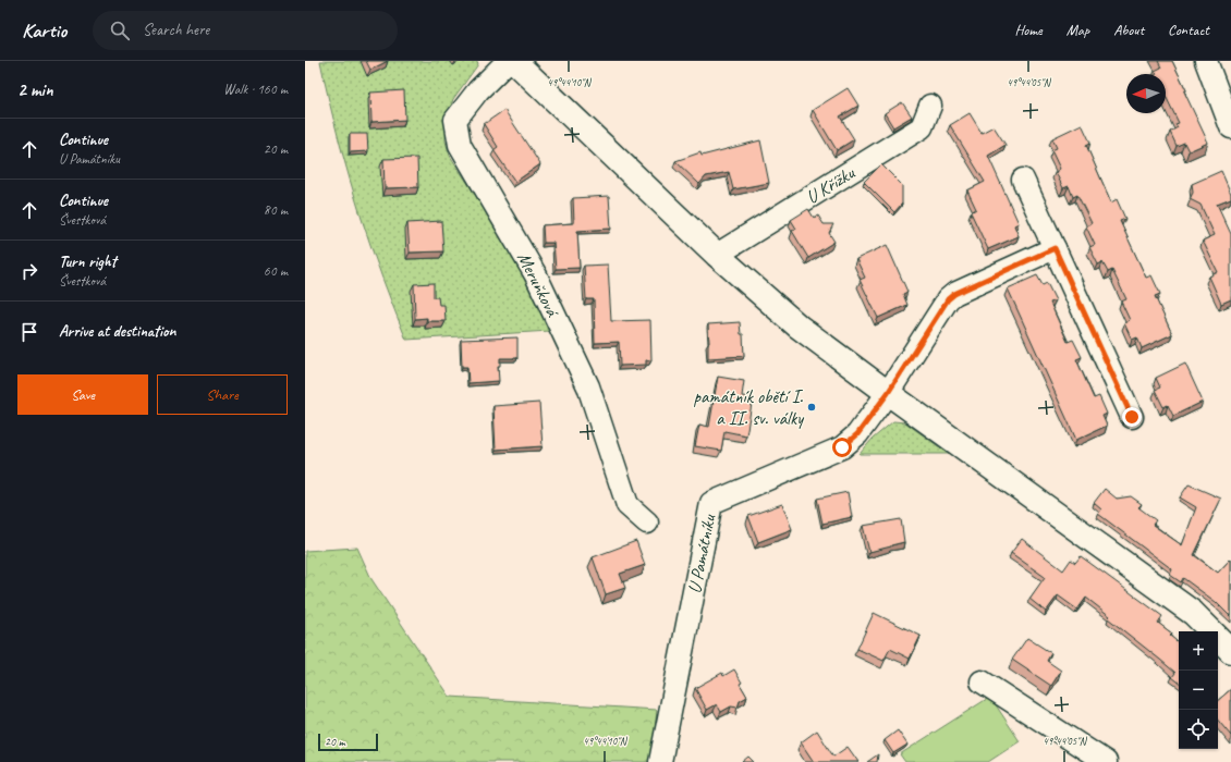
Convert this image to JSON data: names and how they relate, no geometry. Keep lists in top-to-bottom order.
{
  "streets": {
    "street": ["U Křížku", "Meruňková", "U Památníku"]
  },
  "places": ["památník obětí I. a II. sv. války"],
  "scale_bar": "20 m",
  "north": "left",
  "page": {
    "header": "Kartio",
    "search": "Search here",
    "nav": [
      "Home",
      "Map",
      "About",
      "Contact"
    ],
    "heading": ["2 min", "Walk · 160 m"],
    "list": [
      ["Continue", "U Památníku", "20 m"],
      ["Continue", "Švestková", "80 m"],
      ["Turn right", "Švestková", "60 m"],
      "Arrive at destination"
    ],
    "buttons": ["Save", "Share"],
    "map_buttons": ["+", "−"],
    "scale": "20 m"
  },
  "coordinates": ["49°44'10\"N", "49°44'05\"N"]
}
